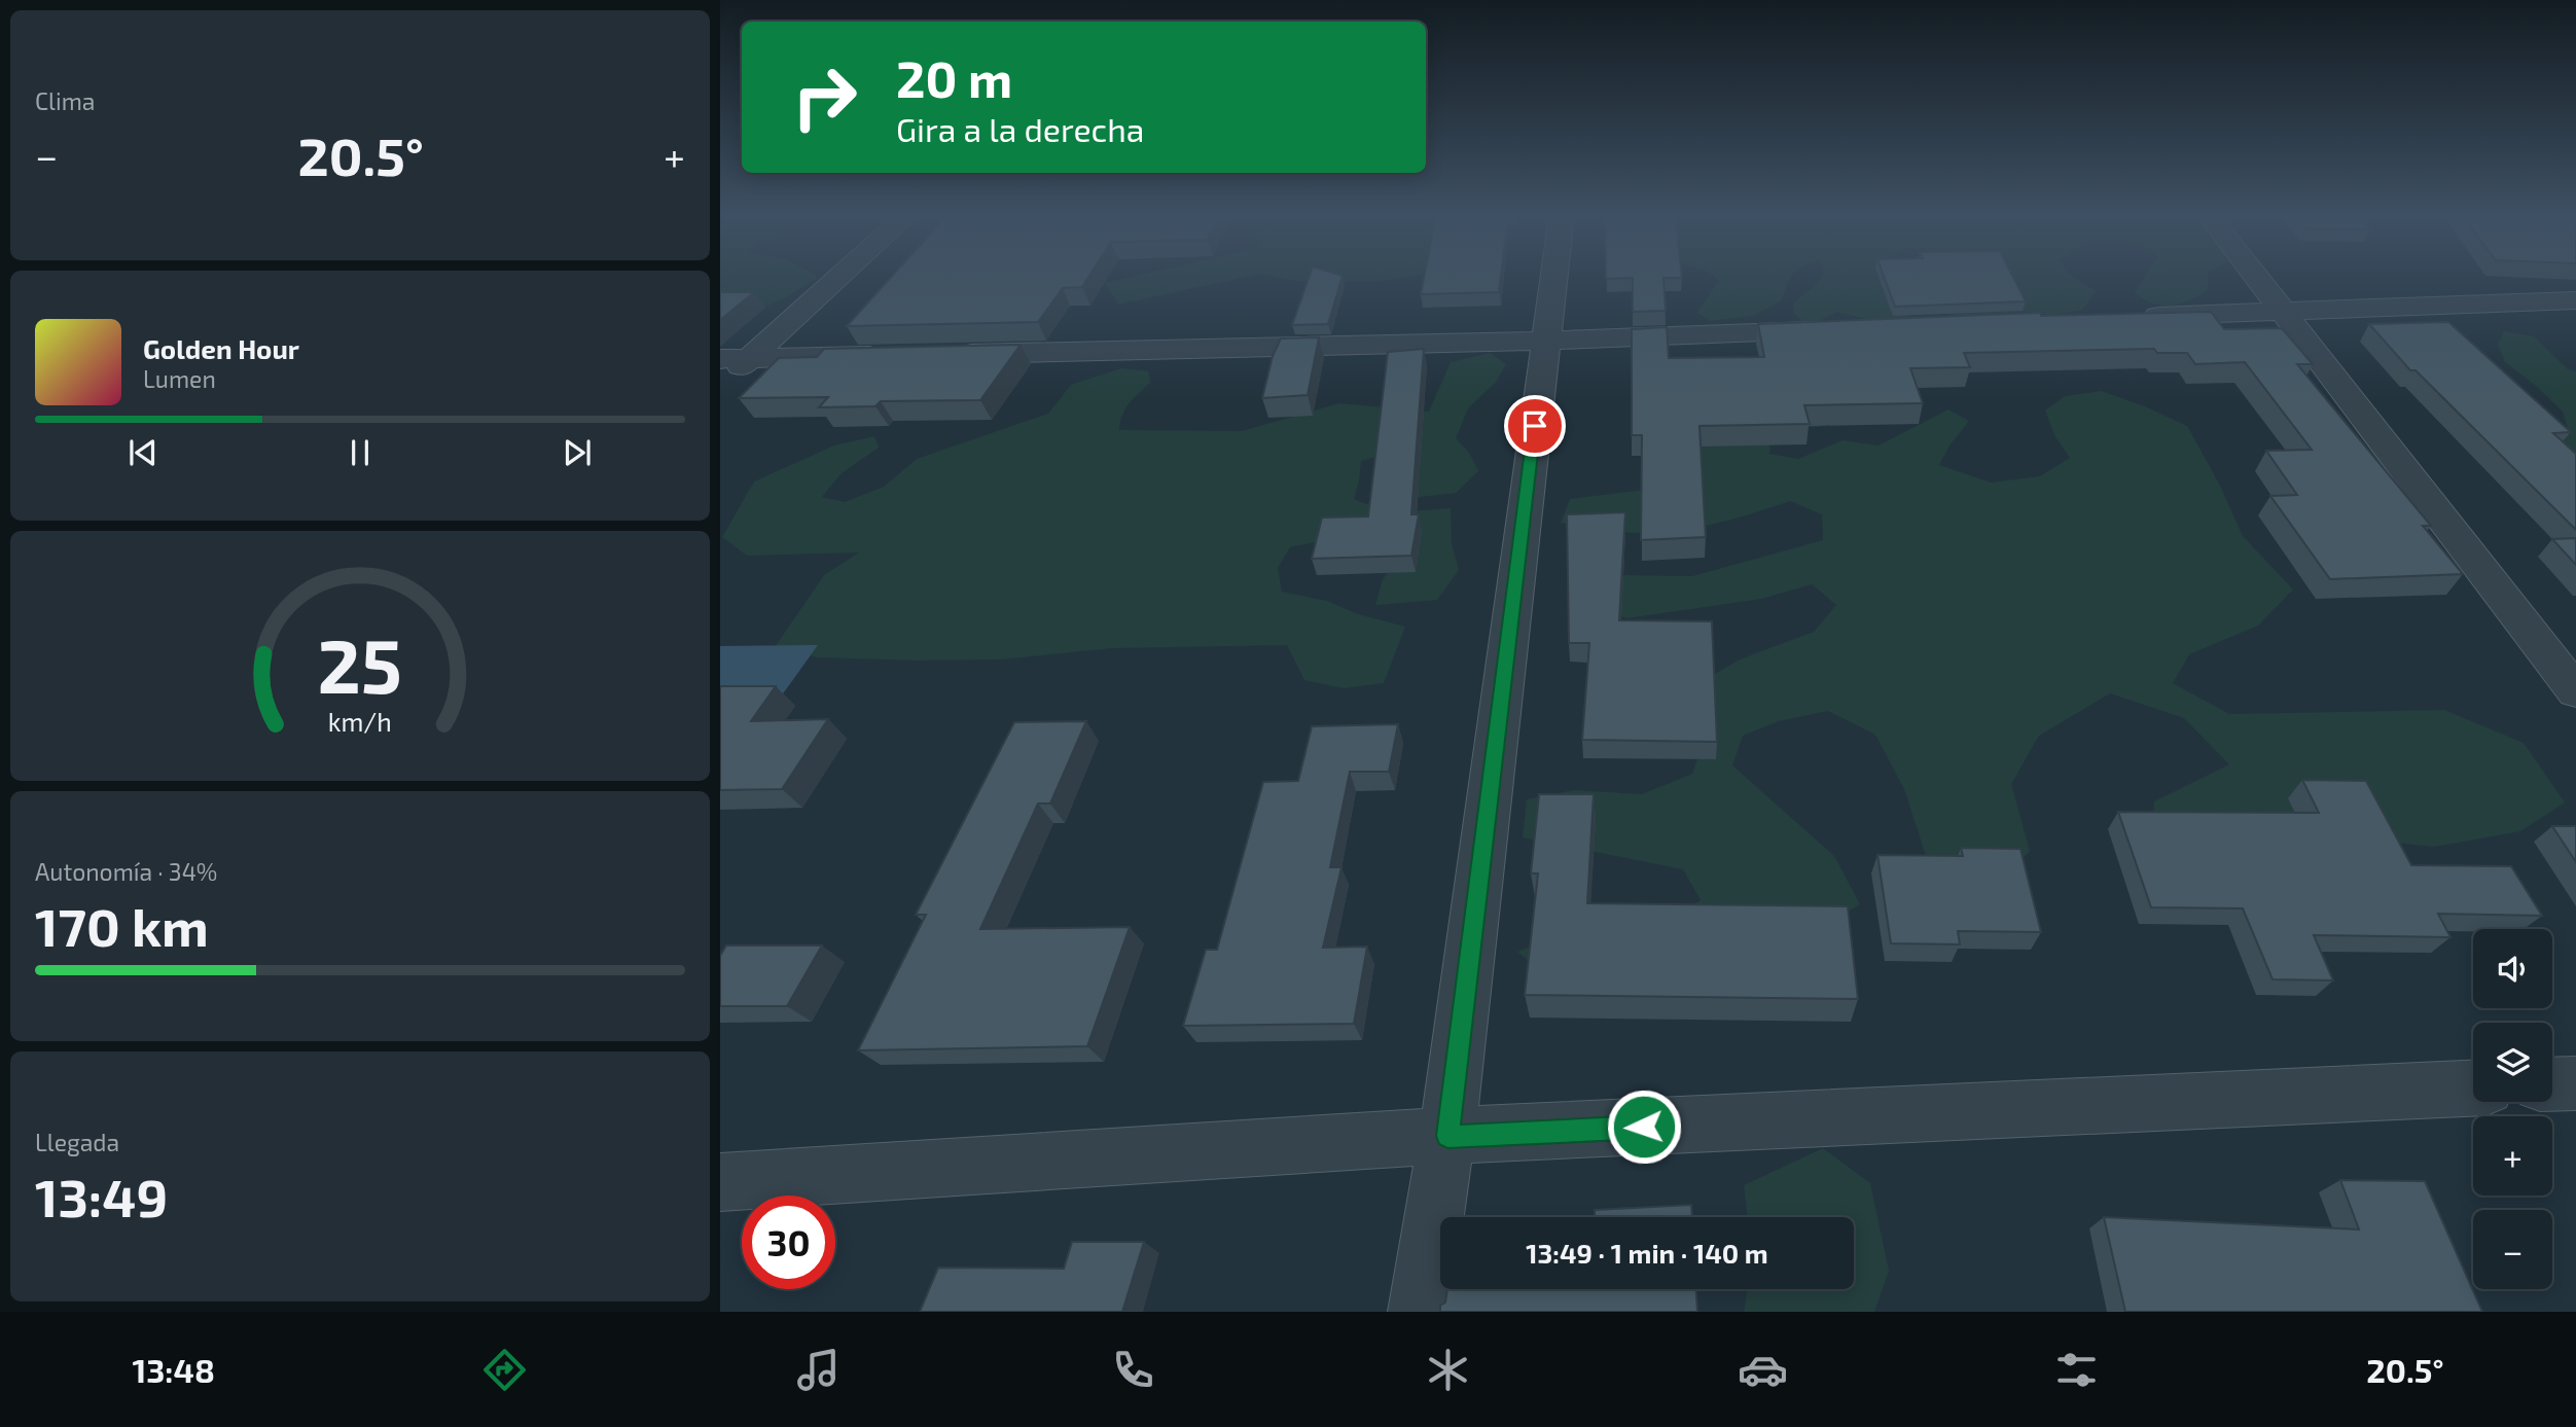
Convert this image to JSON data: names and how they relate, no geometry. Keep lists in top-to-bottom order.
{
  "page": {
    "tile": [
      "Clima",
      ["Autonomía · 34%", "170 km"],
      ["Llegada", "13:49"]
    ],
    "turn": ["20 m", "Gira a la derecha"],
    "heat": ["−", "20.5°", "+"],
    "song": ["Golden Hour", "Lumen"],
    "map_buttons": ["+", "−"],
    "limit": "30",
    "trip": "13:49 · 1 min · 140 m",
    "tabs": ["13:48", "20.5°"],
    "gauge": ["25", "km/h"]
  }
}
